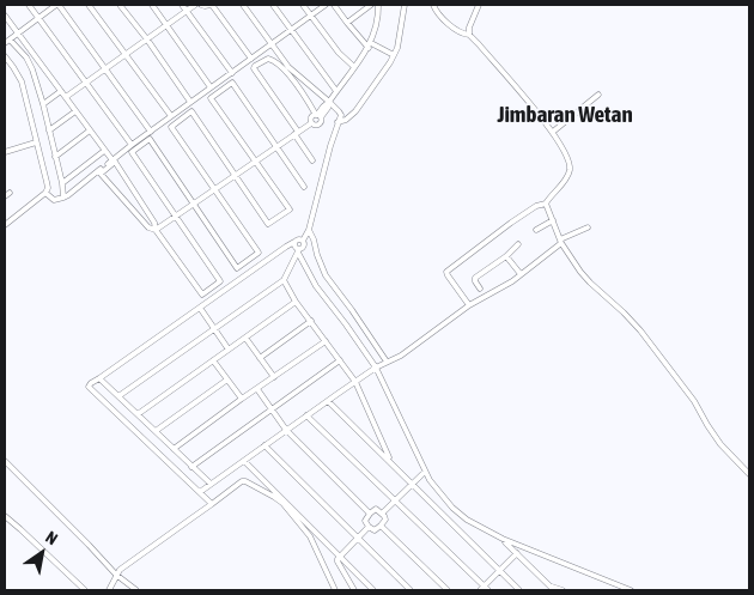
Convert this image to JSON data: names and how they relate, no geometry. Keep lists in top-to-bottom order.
{
  "districts": ["Jimbaran Wetan"],
  "north": "top right"
}
